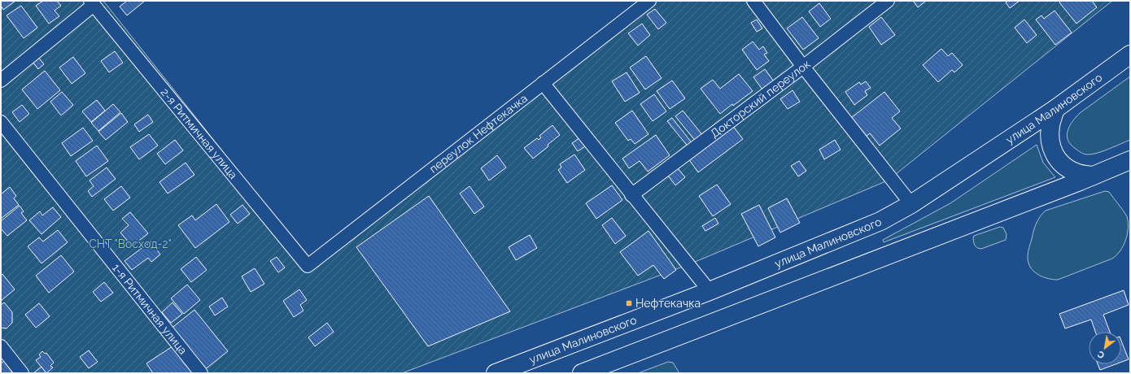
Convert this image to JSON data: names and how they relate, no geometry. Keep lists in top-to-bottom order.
{
  "streets": {
    "highway": ["улица Малиновского"],
    "street": [
      "Докторский переулок",
      "2-я Ритмичная улица",
      "переулок Нефтекачка",
      "1-я Ритмичная улица"
    ]
  },
  "crossings": [
    ["2-я Ритмичная улица", "переулок Нефтекачка"]
  ],
  "parks": ["СНТ \"Восход-2\""],
  "places": {
    "transit": ["Нефтекачка"]
  },
  "north": "bottom left"
}
